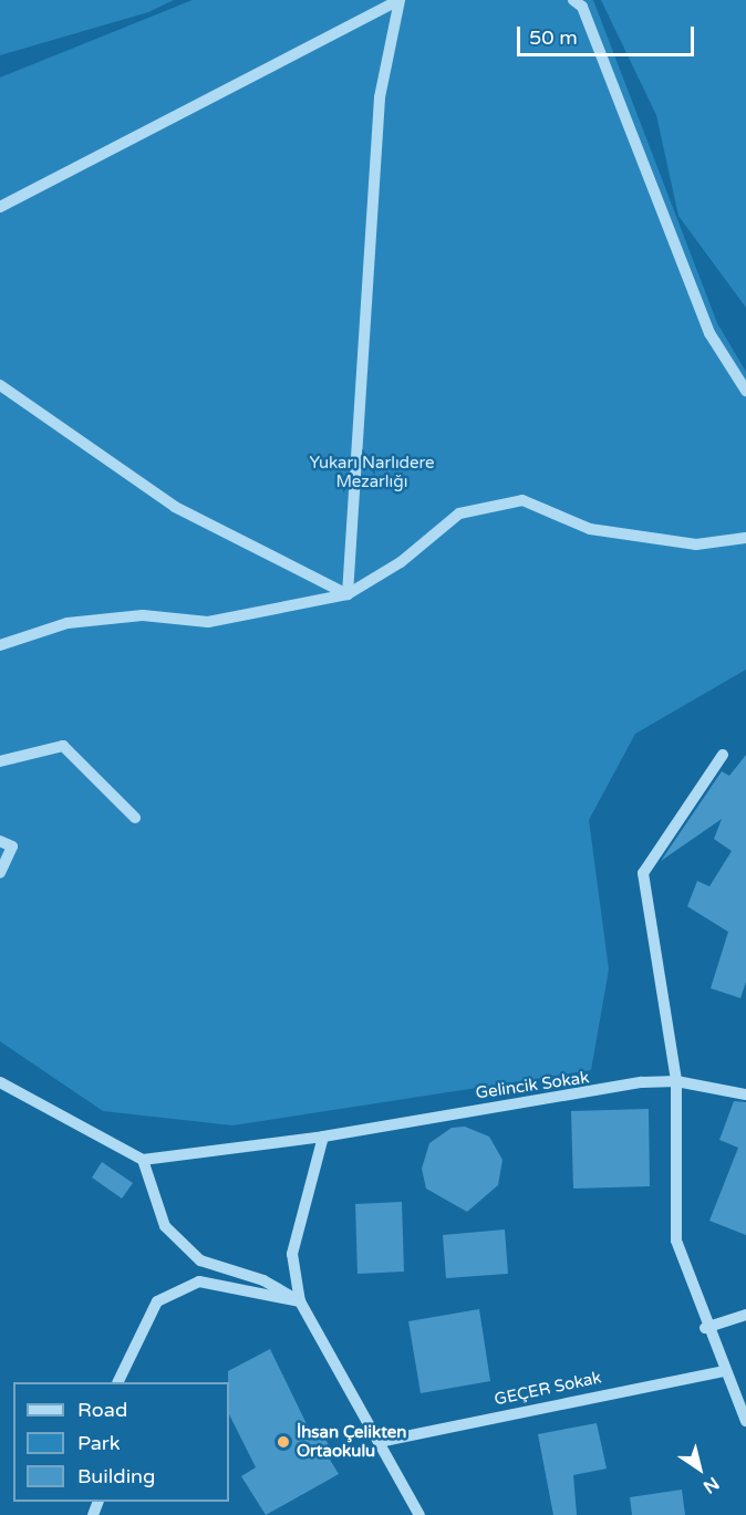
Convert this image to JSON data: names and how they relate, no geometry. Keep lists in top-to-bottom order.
{
  "streets": {
    "street": ["Gelincik Sokak", "GEÇER Sokak"]
  },
  "parks": ["Yukarı Narlıdere Mezarlığı"],
  "places": ["İhsan Çelikten Ortaokulu"],
  "legend": ["Road", "Park", "Building"],
  "scale_bar": "50 m",
  "north": "bottom right"
}
